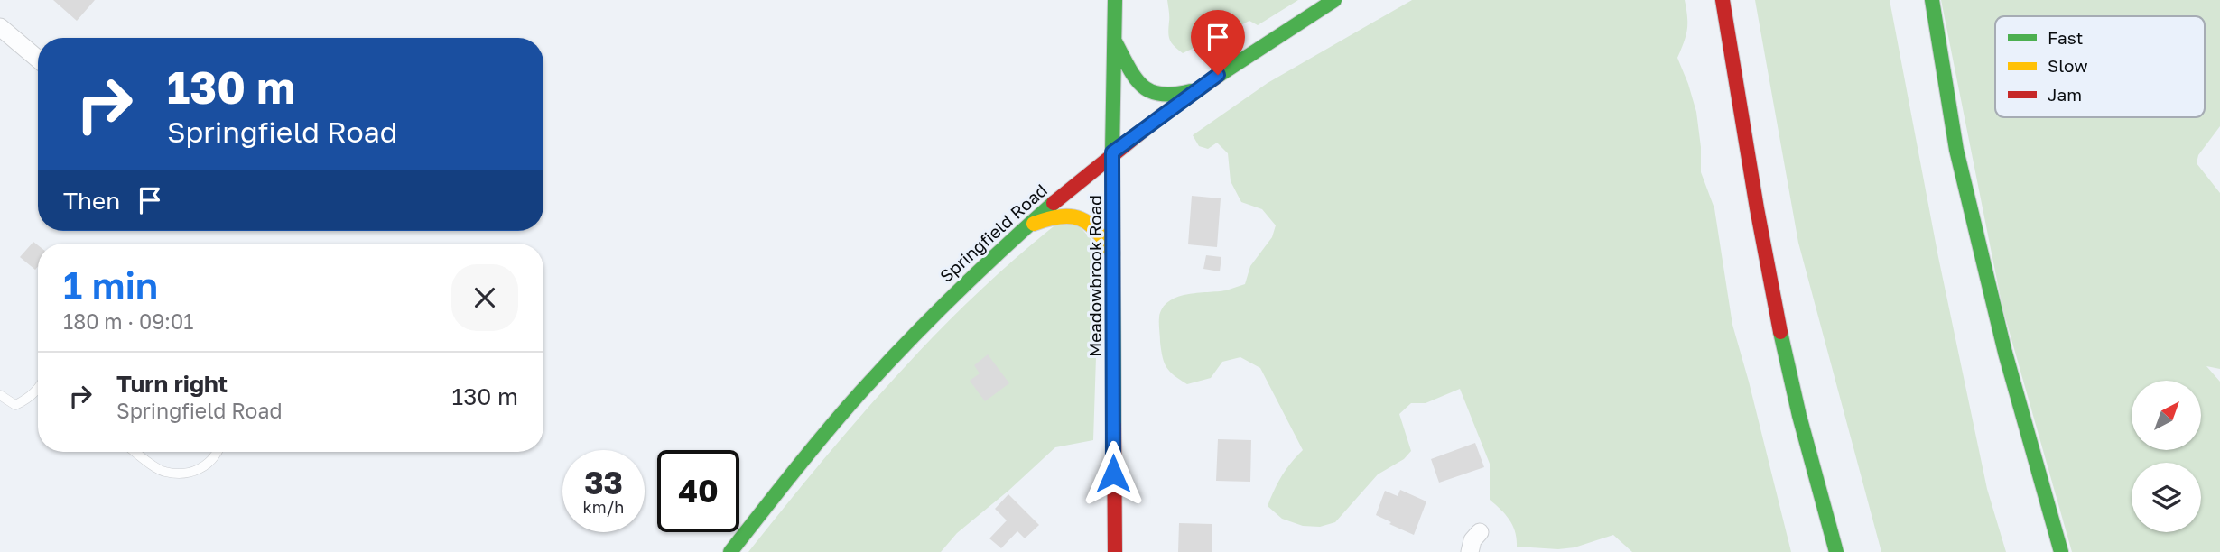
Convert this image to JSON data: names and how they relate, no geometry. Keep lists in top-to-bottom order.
{
  "streets": {
    "main road": ["Springfield Road", "Meadowbrook Road"]
  },
  "crossings": [
    ["Springfield Road", "Meadowbrook Road"]
  ],
  "legend": ["Fast", "Slow", "Jam"],
  "north": "top right",
  "page": {
    "turn": ["130 m", "Springfield Road"],
    "then": "Then",
    "heading": ["1 min", "180 m · 09:01"],
    "list": [
      {
        "name": "Turn right",
        "note": "Springfield Road",
        "value": "130 m"
      }
    ],
    "speed": "33 km/h",
    "limit": "40"
  }
}
